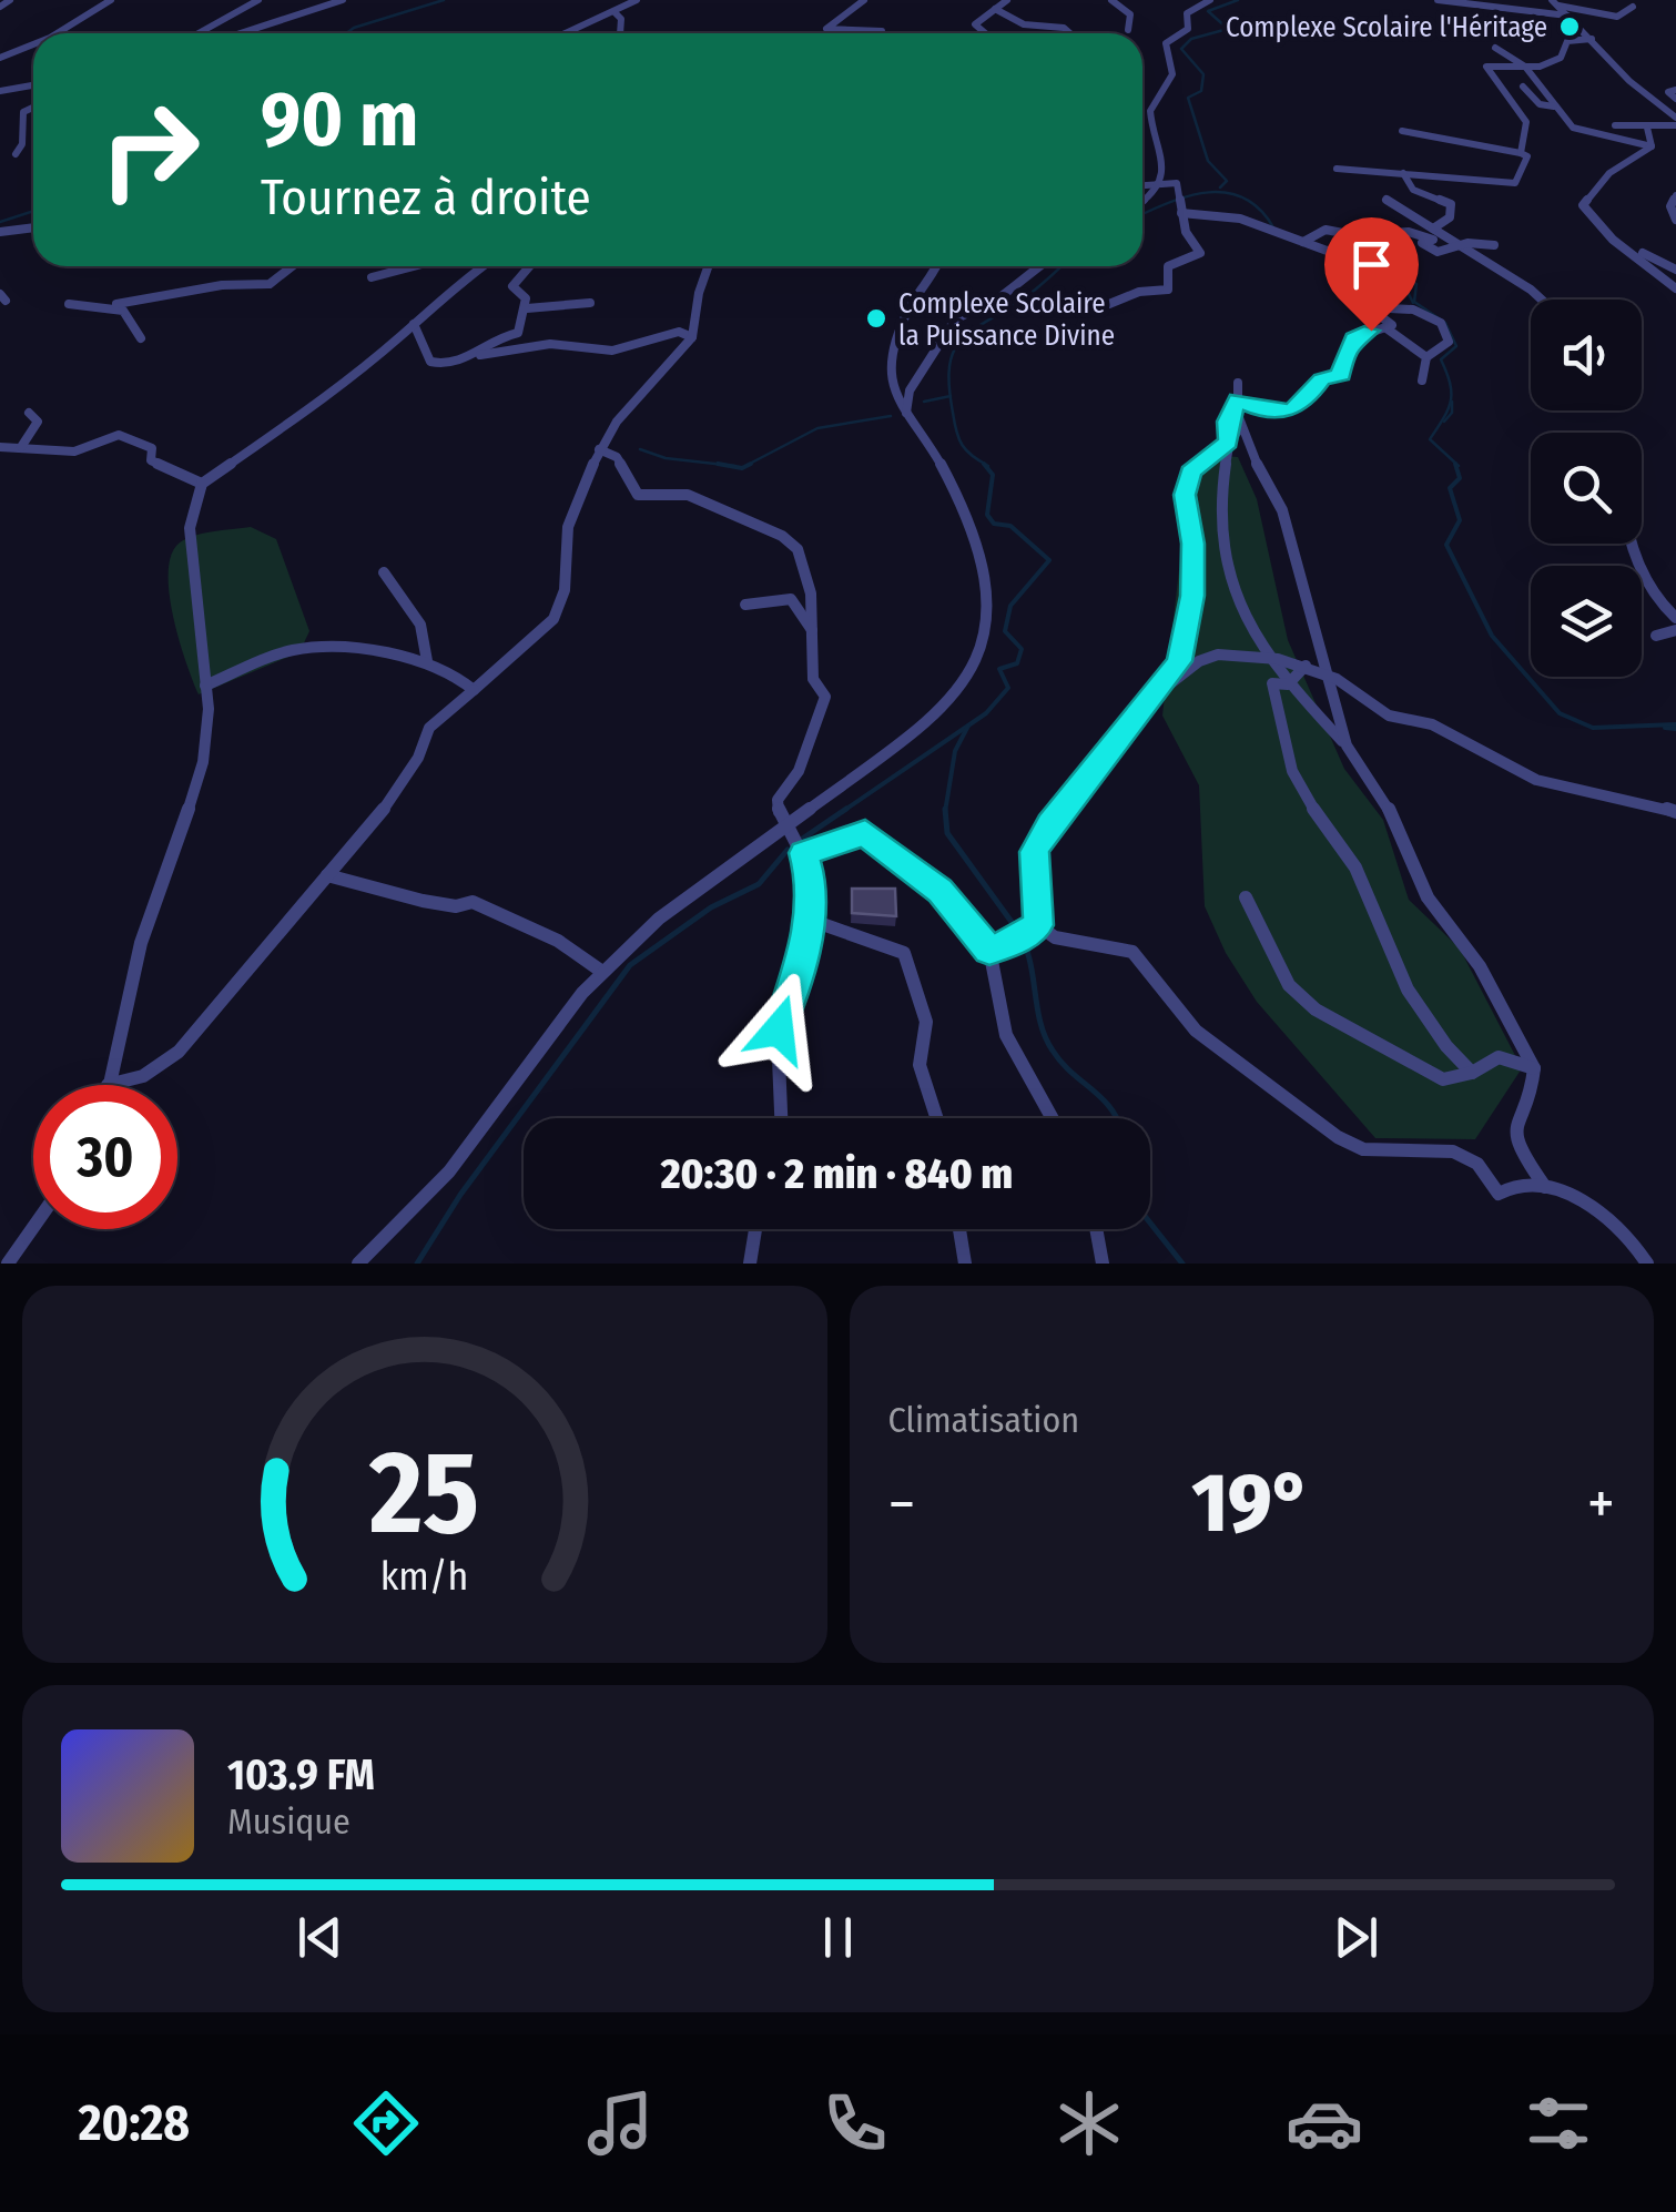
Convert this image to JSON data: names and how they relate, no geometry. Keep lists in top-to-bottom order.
{
  "places": ["Complexe Scolaire l'Héritage", "Complexe Scolaire la Puissance Divine"],
  "page": {
    "turn": ["90 m", "Tournez à droite"],
    "limit": "30",
    "trip": "20:30 · 2 min · 840 m",
    "tile": "Climatisation",
    "heat": ["−", "19°", "+"],
    "song": ["103.9 FM", "Musique"],
    "tabs": "20:28",
    "gauge": ["25", "km/h"]
  }
}
